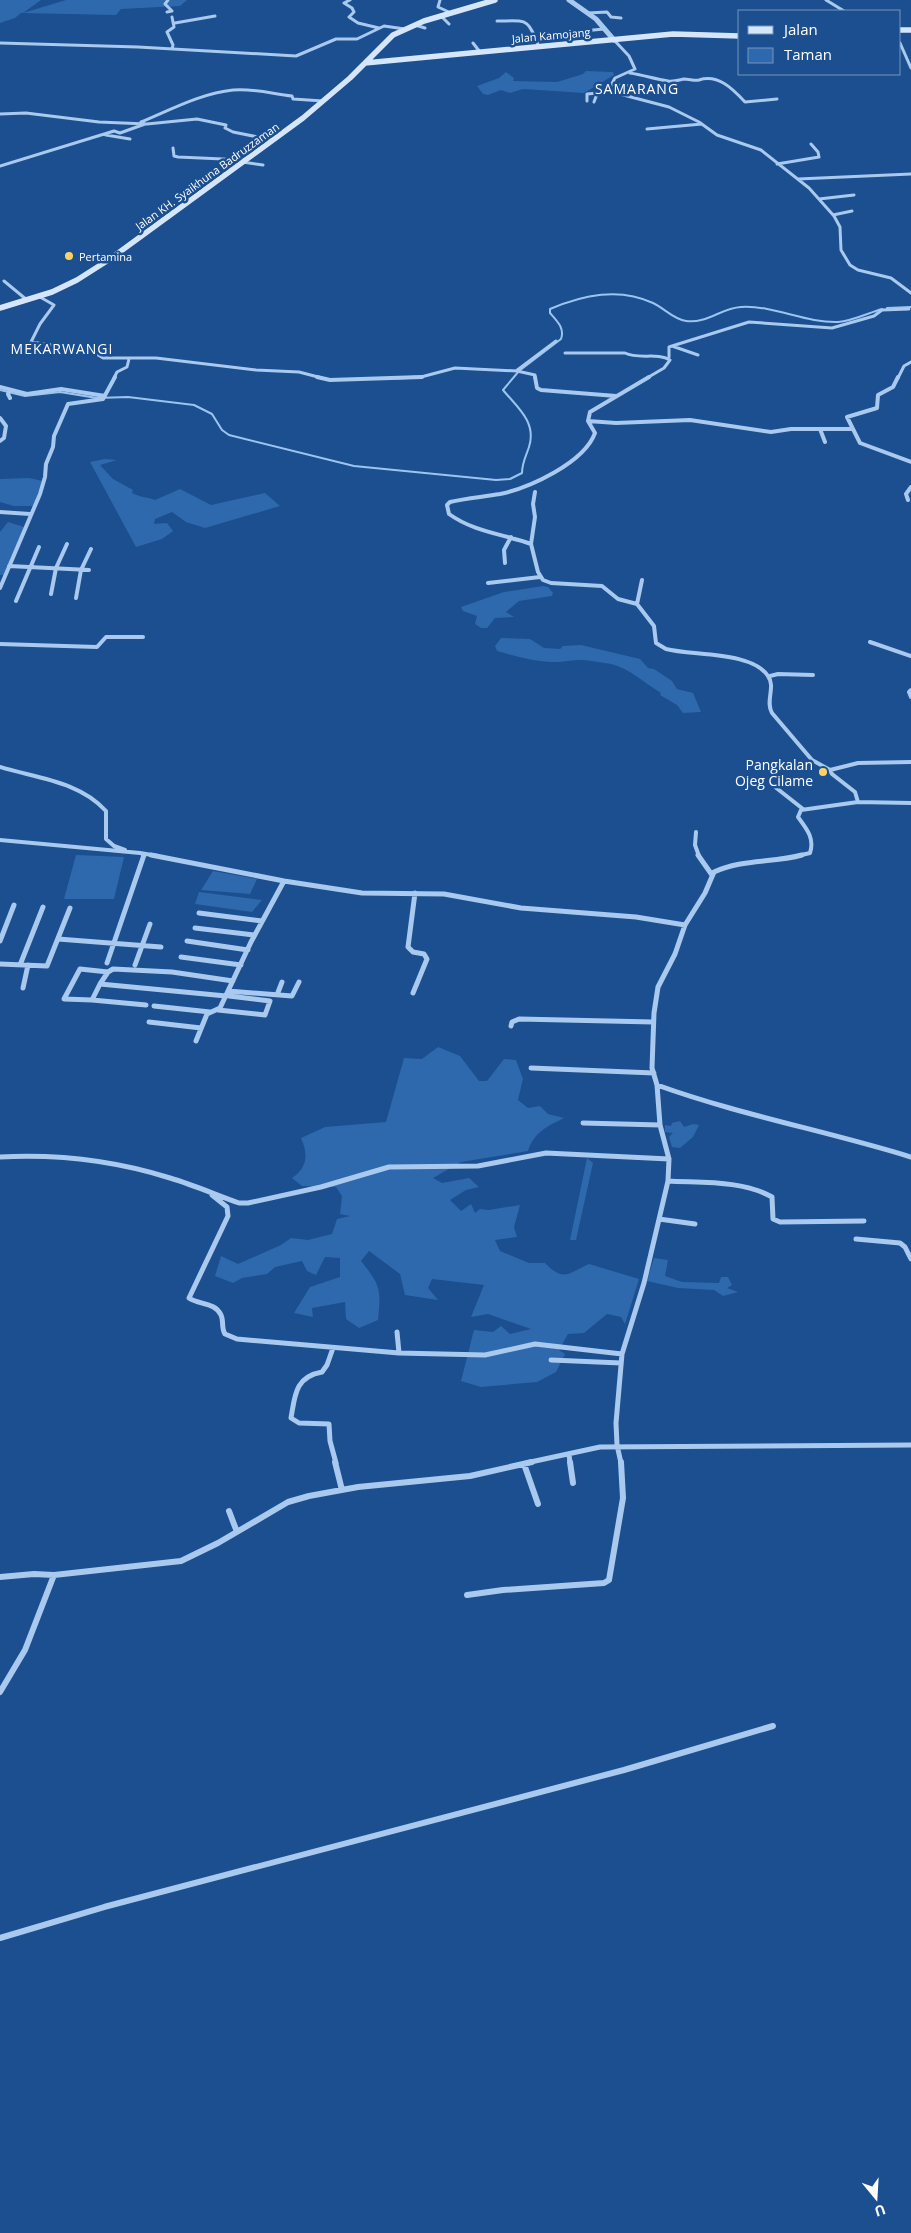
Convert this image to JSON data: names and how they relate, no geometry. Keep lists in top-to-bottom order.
{
  "streets": {
    "main road": ["Jalan Kamojang", "Jalan KH. Syaikhuna Badruzzaman"]
  },
  "crossings": [
    ["Jalan Kamojang", "Jalan KH. Syaikhuna Badruzzaman"]
  ],
  "districts": ["SAMARANG", "MEKARWANGI"],
  "places": ["Pertamina", "Pangkalan Ojeg Cilame"],
  "legend": ["Jalan", "Taman"],
  "north": "bottom"
}
